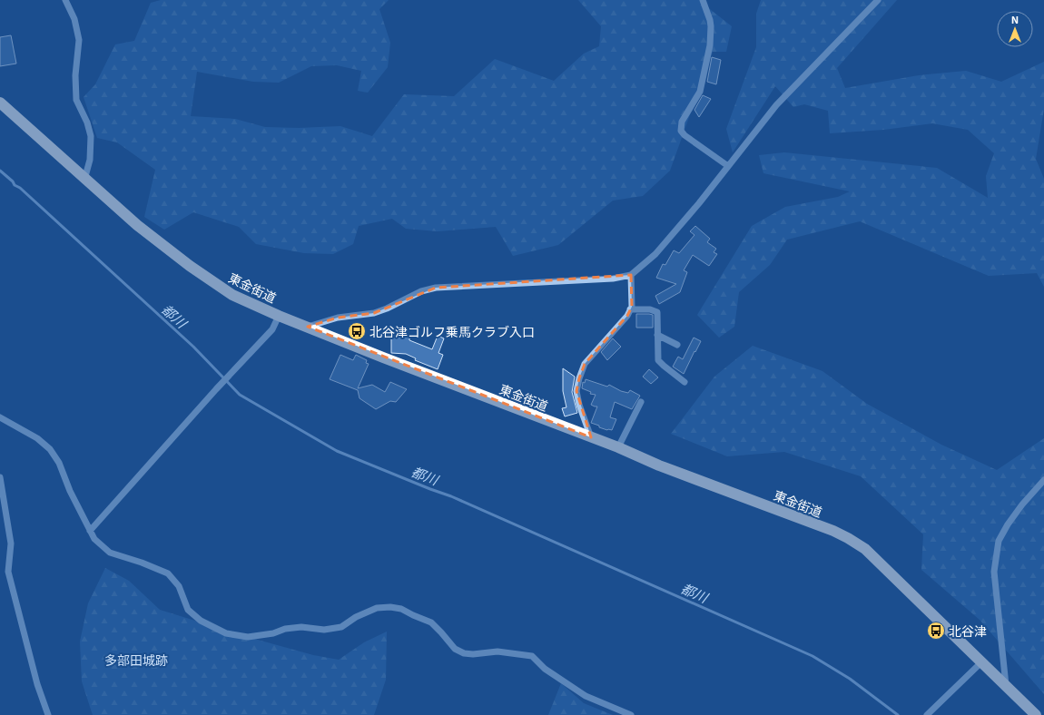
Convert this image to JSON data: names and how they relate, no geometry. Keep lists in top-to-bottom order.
{
  "streets": {
    "highway": ["東金街道"]
  },
  "water": ["都川"],
  "parks": ["多部田城跡"],
  "places": {
    "bus stop": ["北谷津ゴルフ乗馬クラブ入口", "北谷津"]
  },
  "north": "top"
}
